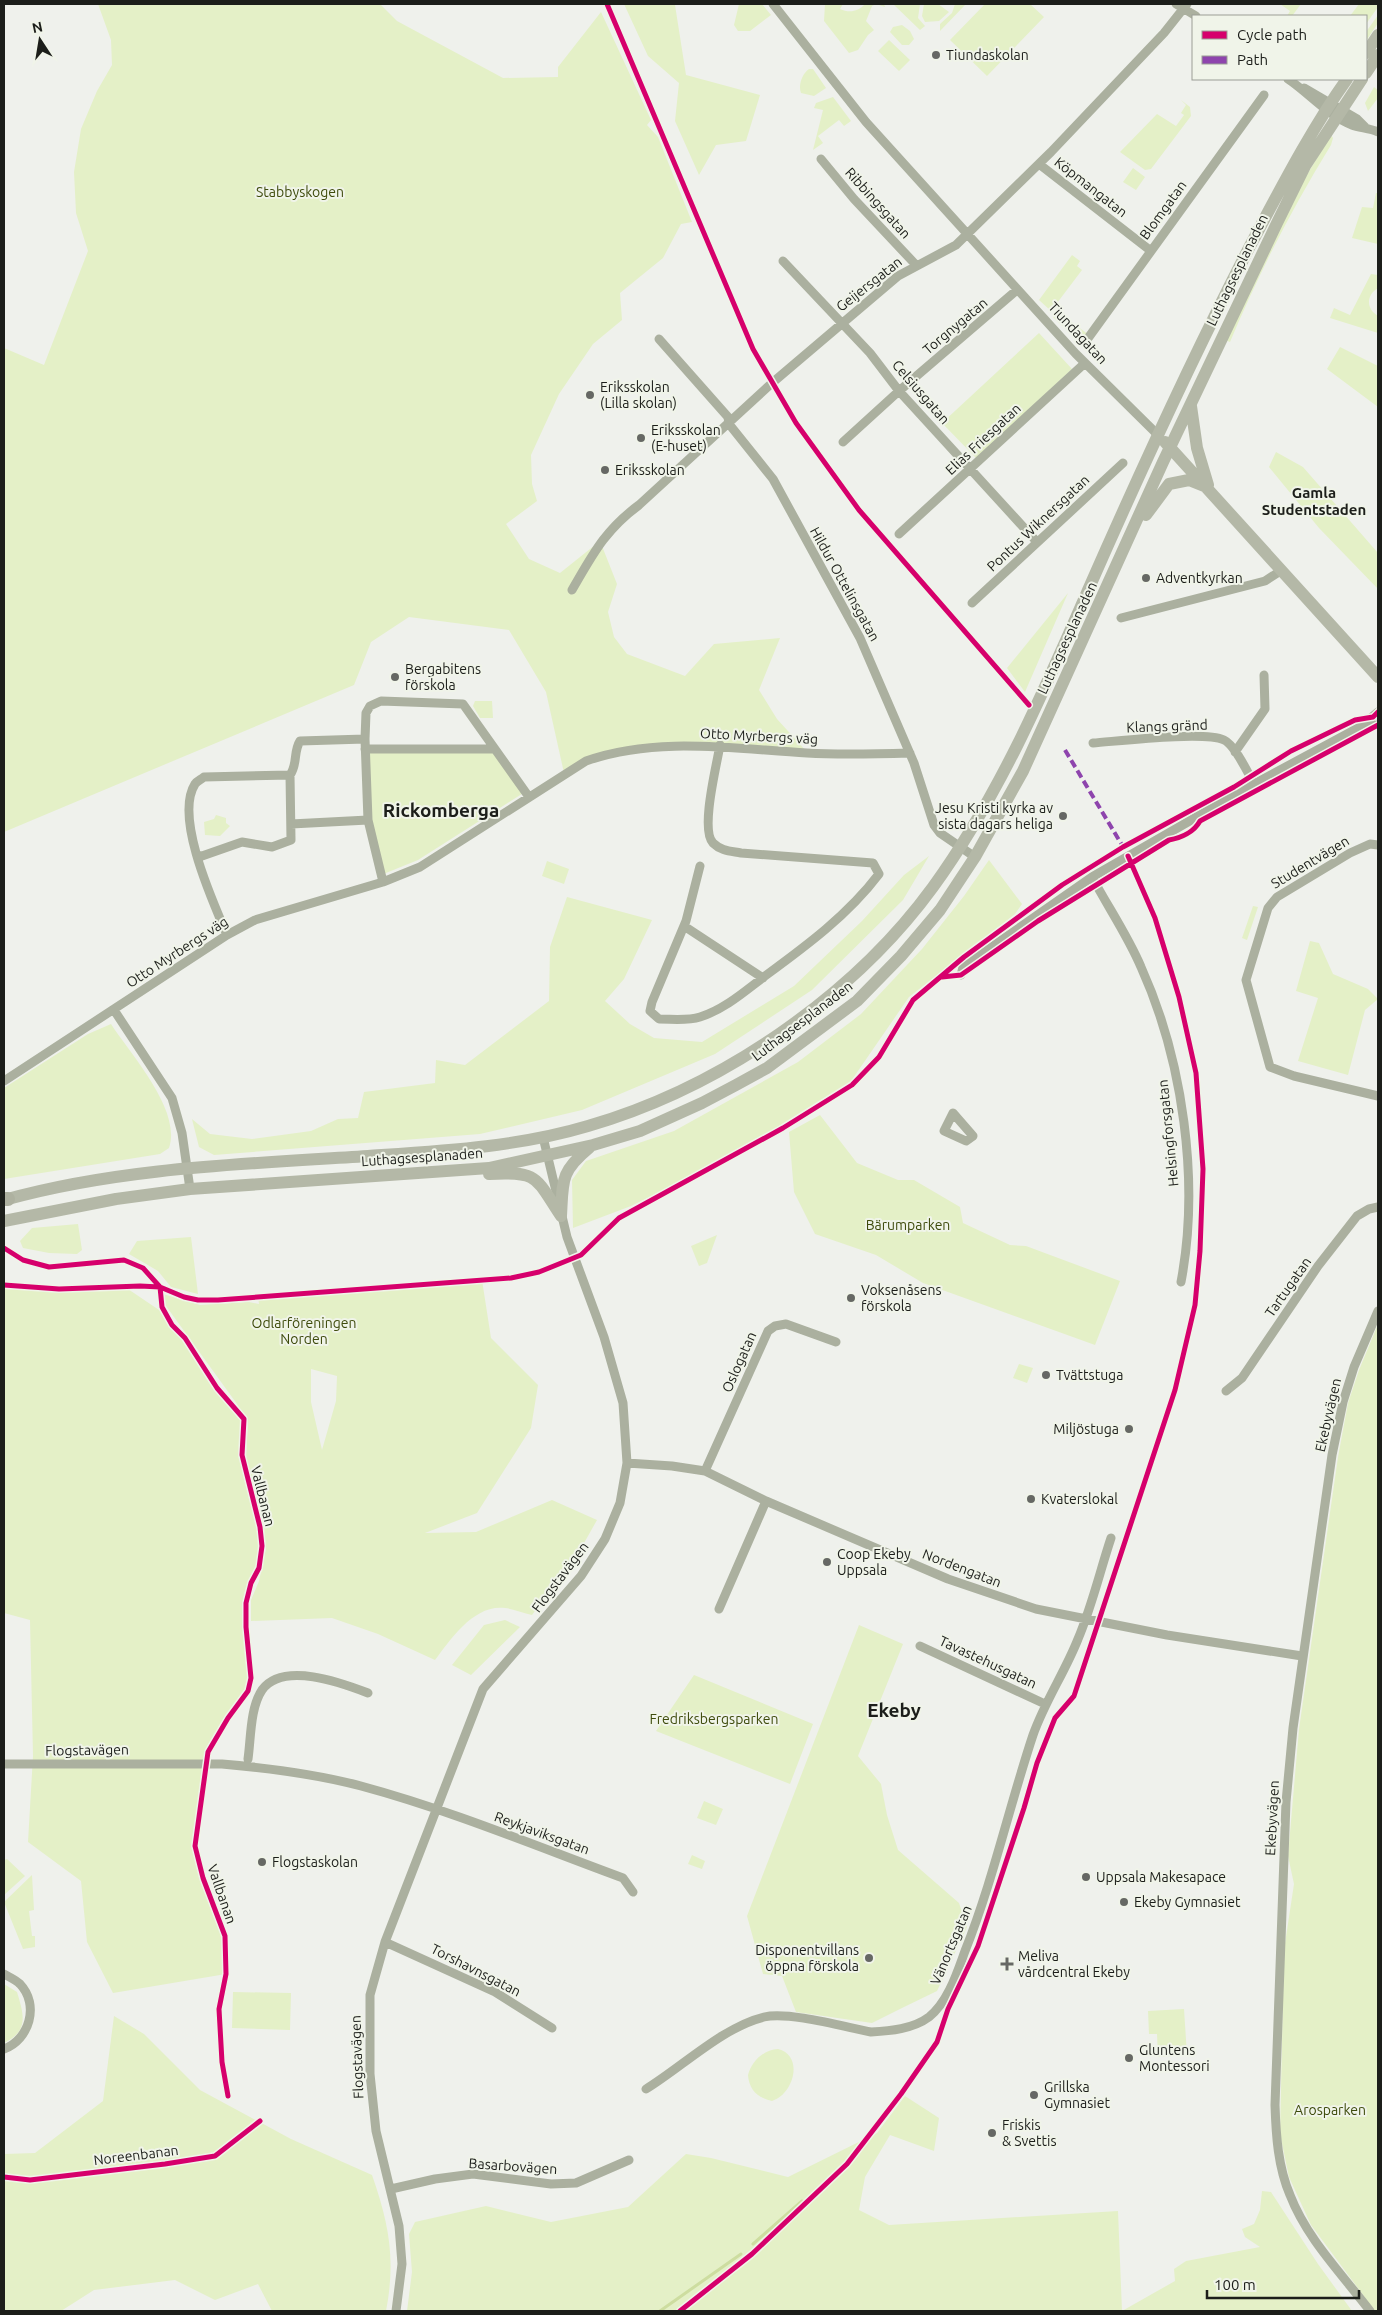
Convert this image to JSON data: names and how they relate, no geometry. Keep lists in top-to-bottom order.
{
  "streets": {
    "main road": ["Luthagsesplanaden", "Tiundagatan"],
    "street": [
      "Köpmangatan",
      "Ribbingsgatan",
      "Blomgatan",
      "Geijersgatan",
      "Torgnygatan",
      "Celsiusgatan",
      "Elias Friesgatan",
      "Pontus Wiknersgatan",
      "Hildur Ottelinsgatan",
      "Klangs gränd",
      "Otto Myrbergs väg",
      "Studentvägen",
      "Helsingforsgatan",
      "Tartugatan",
      "Oslogatan",
      "Ekebyvägen",
      "Nordengatan",
      "Flogstavägen",
      "Tavastehusgatan",
      "Reykjaviksgatan",
      "Vänortsgatan",
      "Torshavnsgatan",
      "Basarbovägen"
    ],
    "cycle path": ["Vallbanan", "Noreenbanan"]
  },
  "crossings": [
    ["Köpmangatan", "Blomgatan"],
    ["Köpmangatan", "Geijersgatan"],
    ["Ribbingsgatan", "Geijersgatan"],
    ["Luthagsesplanaden", "Tiundagatan"],
    ["Luthagsesplanaden", "Hildur Ottelinsgatan"],
    ["Luthagsesplanaden", "Flogstavägen"],
    ["Geijersgatan", "Tiundagatan"],
    ["Geijersgatan", "Celsiusgatan"],
    ["Geijersgatan", "Hildur Ottelinsgatan"],
    ["Torgnygatan", "Tiundagatan"],
    ["Torgnygatan", "Celsiusgatan"],
    ["Tiundagatan", "Elias Friesgatan"],
    ["Celsiusgatan", "Elias Friesgatan"],
    ["Celsiusgatan", "Pontus Wiknersgatan"],
    ["Hildur Ottelinsgatan", "Otto Myrbergs väg"],
    ["Oslogatan", "Nordengatan"],
    ["Ekebyvägen", "Nordengatan"],
    ["Nordengatan", "Flogstavägen"],
    ["Nordengatan", "Vänortsgatan"],
    ["Flogstavägen", "Reykjaviksgatan"],
    ["Flogstavägen", "Torshavnsgatan"],
    ["Flogstavägen", "Basarbovägen"],
    ["Tavastehusgatan", "Vänortsgatan"]
  ],
  "districts": ["Gamla Studentstaden", "Rickomberga", "Ekeby"],
  "parks": [
    "Stabbyskogen",
    "Bärumparken",
    "Odlarföreningen Norden",
    "Fredriksbergsparken",
    "Arosparken"
  ],
  "places": {
    "other": [
      "Tiundaskolan",
      "Eriksskolan (Lilla skolan)",
      "Eriksskolan (E-huset)",
      "Eriksskolan",
      "Adventkyrkan",
      "Bergabitens förskola",
      "Jesu Kristi kyrka av sista dagars heliga",
      "Voksenåsens förskola",
      "Tvättstuga",
      "Miljöstuga",
      "Kvaterslokal",
      "Coop Ekeby Uppsala",
      "Flogstaskolan",
      "Uppsala Makesapace",
      "Ekeby Gymnasiet",
      "Disponentvillans öppna förskola",
      "Gluntens Montessori",
      "Grillska Gymnasiet",
      "Friskis & Svettis"
    ],
    "health": ["Meliva vårdcentral Ekeby"]
  },
  "legend": ["Cycle path", "Path"],
  "scale_bar": "100 m",
  "north": "top"
}
